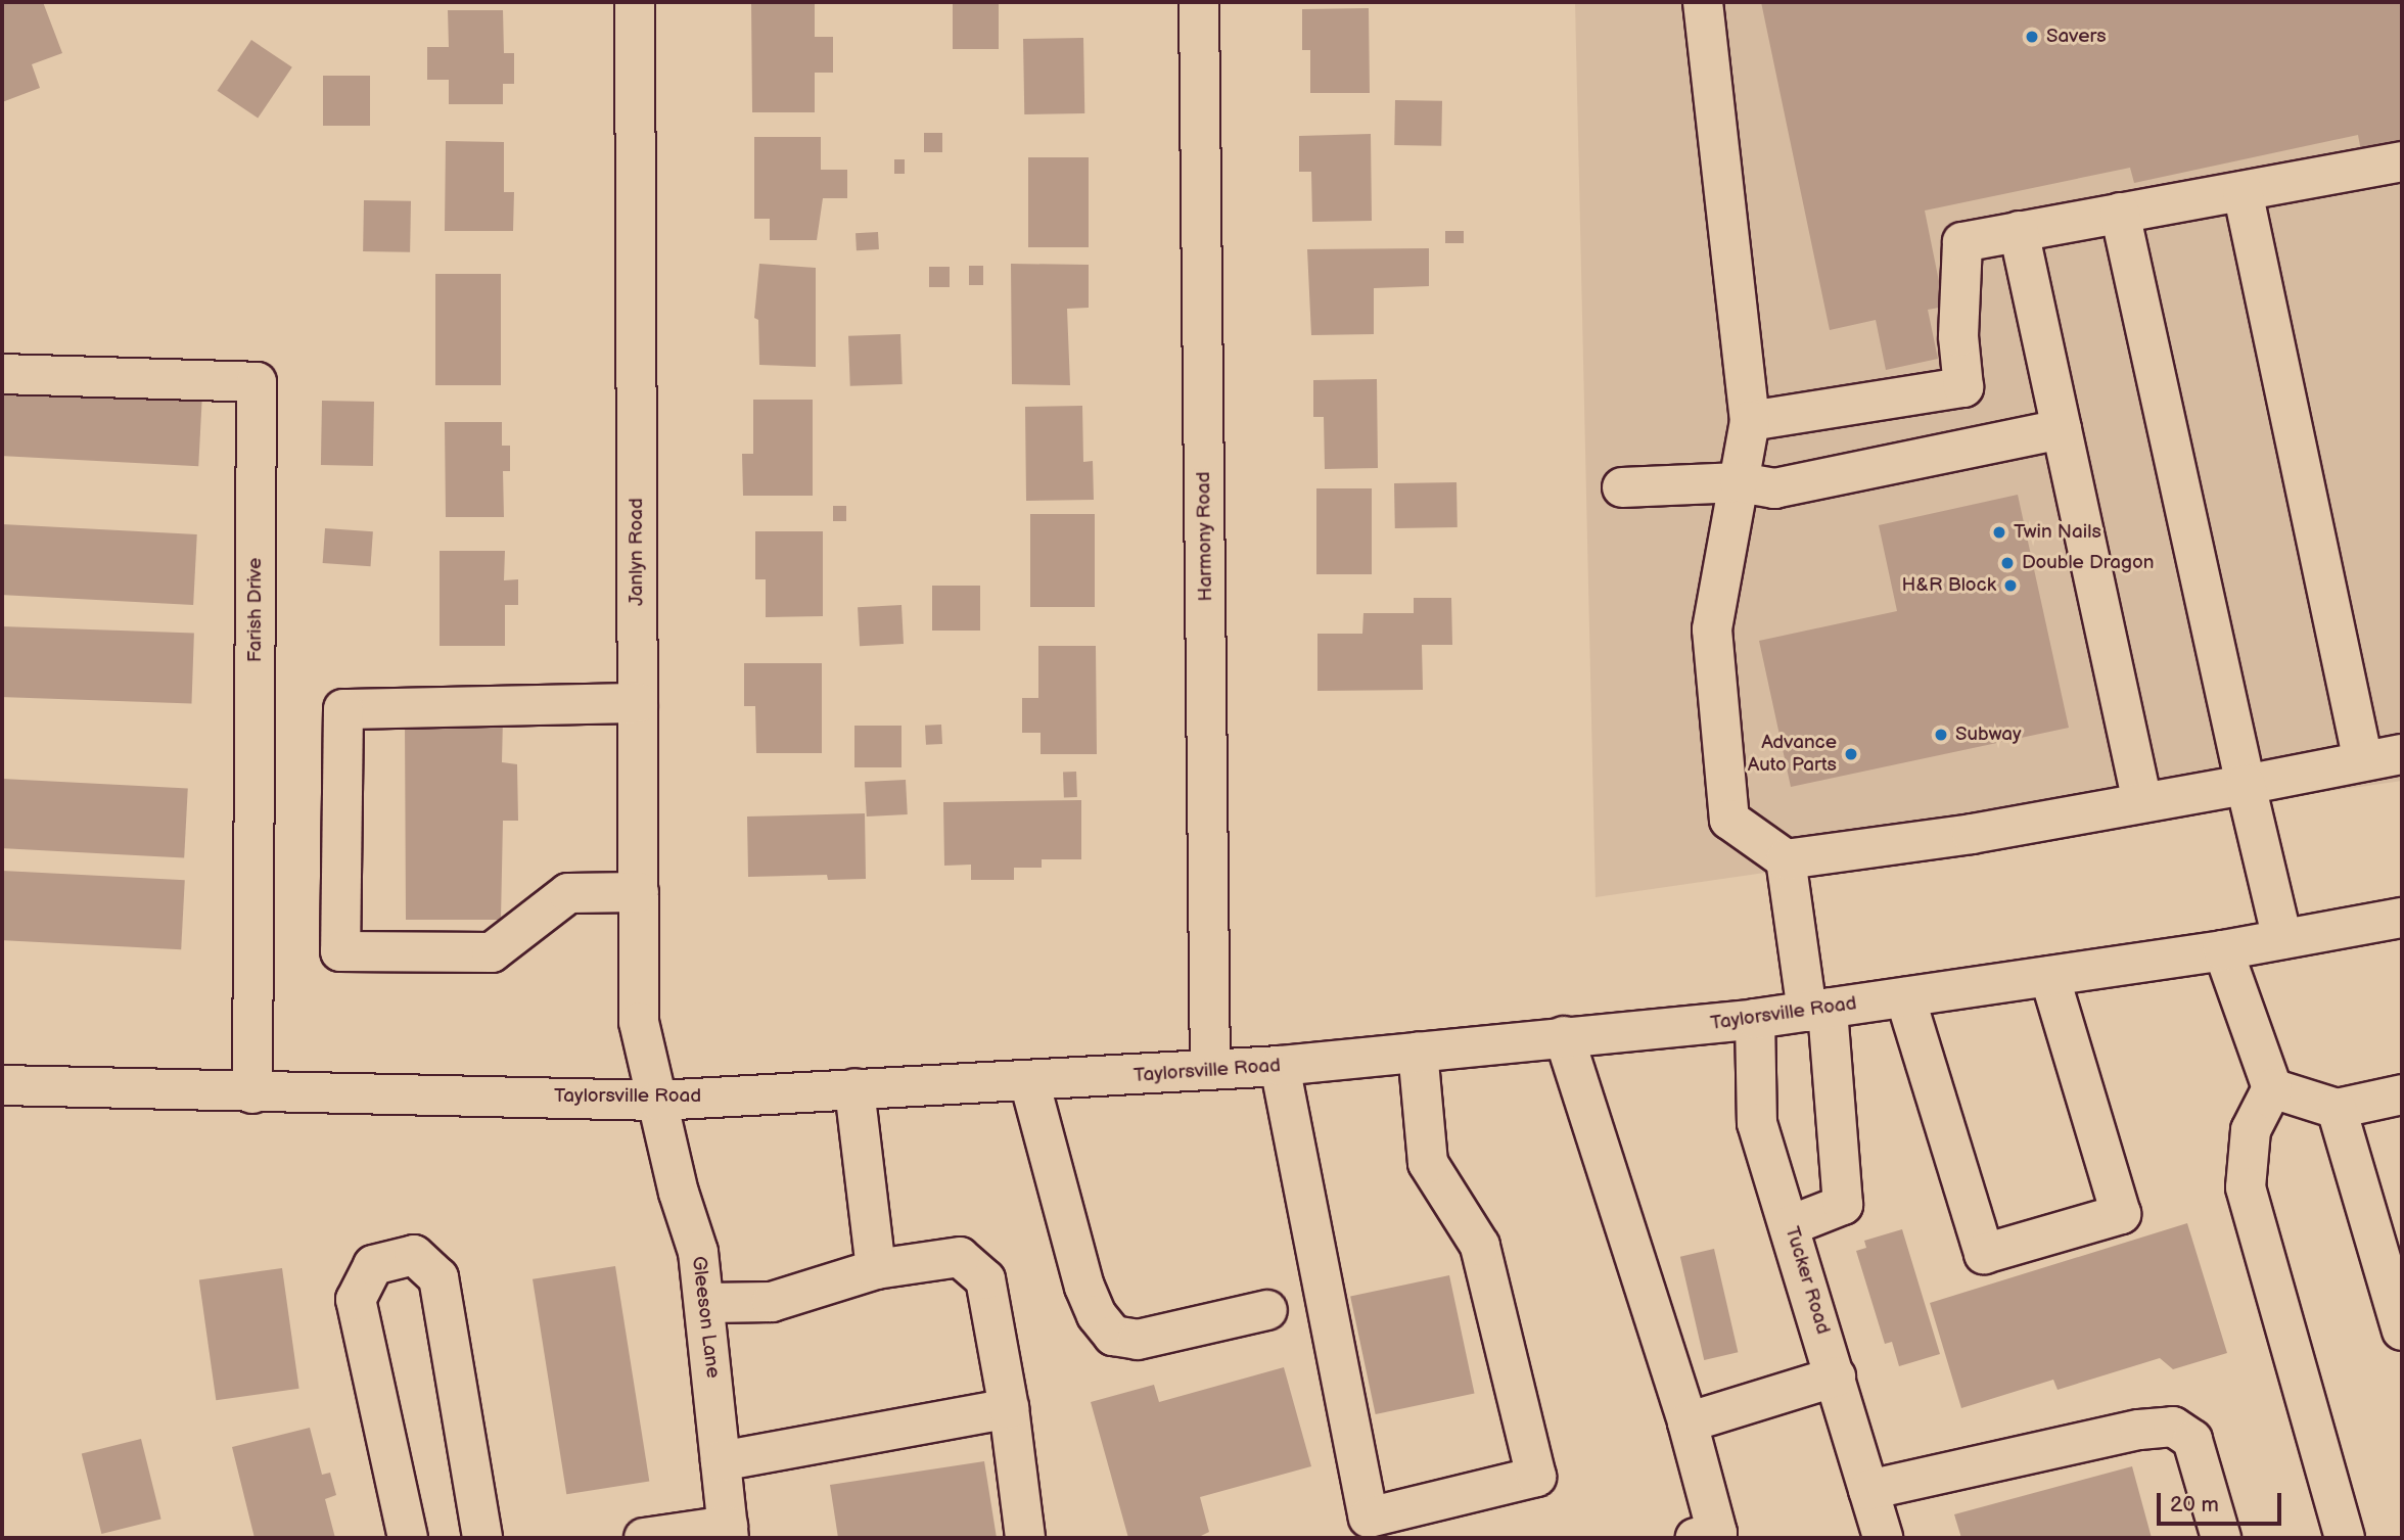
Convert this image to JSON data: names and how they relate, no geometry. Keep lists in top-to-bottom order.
{
  "streets": {
    "street": [
      "Harmony Road",
      "Janlyn Road",
      "Farish Drive",
      "Taylorsville Road",
      "Tucker Road",
      "Gleeson Lane"
    ]
  },
  "crossings": [
    ["Harmony Road", "Taylorsville Road"],
    ["Janlyn Road", "Taylorsville Road"],
    ["Janlyn Road", "Gleeson Lane"],
    ["Farish Drive", "Taylorsville Road"],
    ["Taylorsville Road", "Tucker Road"],
    ["Taylorsville Road", "Gleeson Lane"]
  ],
  "places": [
    "Savers",
    "Twin Nails",
    "Double Dragon",
    "H&R Block",
    "Subway",
    "Advance Auto Parts"
  ],
  "scale_bar": "20 m"
}
